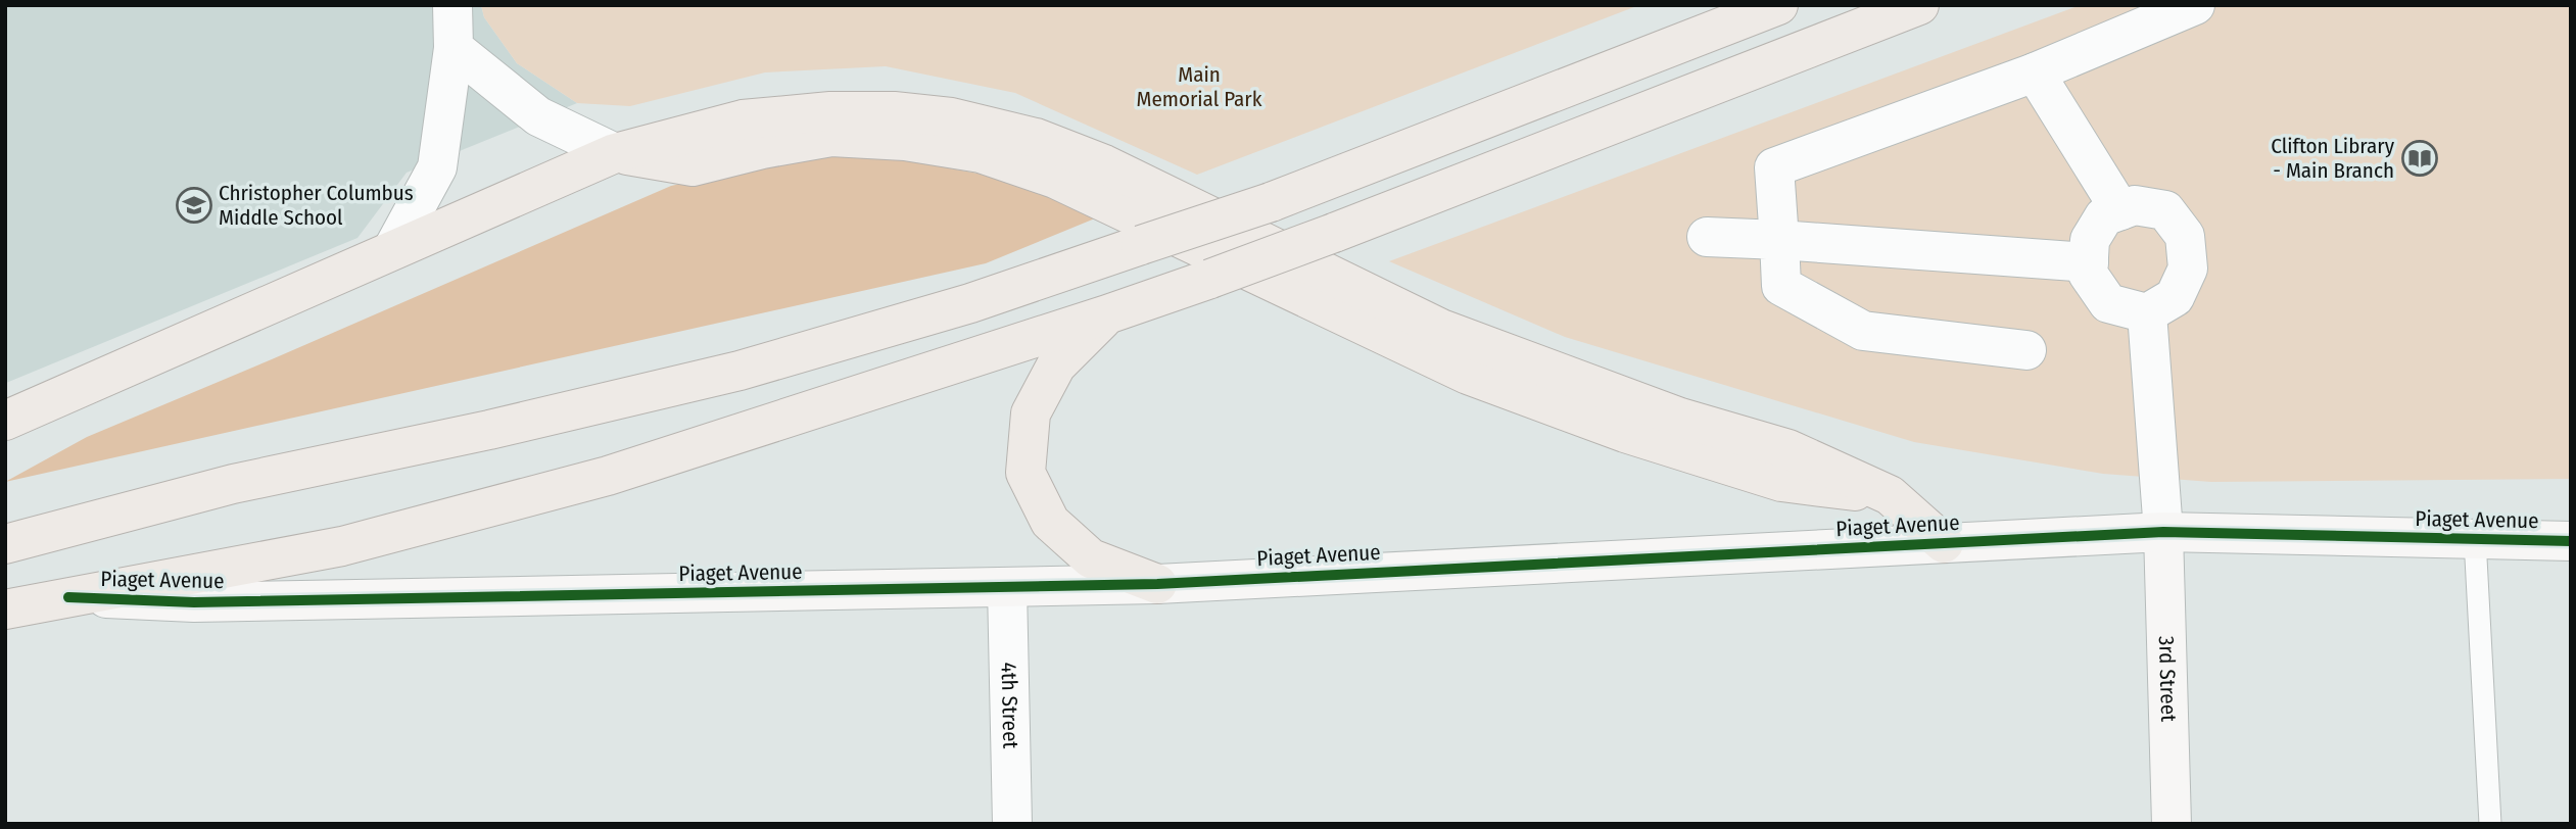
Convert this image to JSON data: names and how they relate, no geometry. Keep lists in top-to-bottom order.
{
  "streets": {
    "highway": ["Piaget Avenue"],
    "street": ["3rd Street", "4th Street"]
  },
  "crossings": [
    ["Piaget Avenue", "3rd Street"],
    ["Piaget Avenue", "4th Street"]
  ],
  "parks": ["Main Memorial Park"],
  "places": {
    "library": ["Clifton Library - Main Branch"],
    "school or university": ["Christopher Columbus Middle School"]
  }
}
